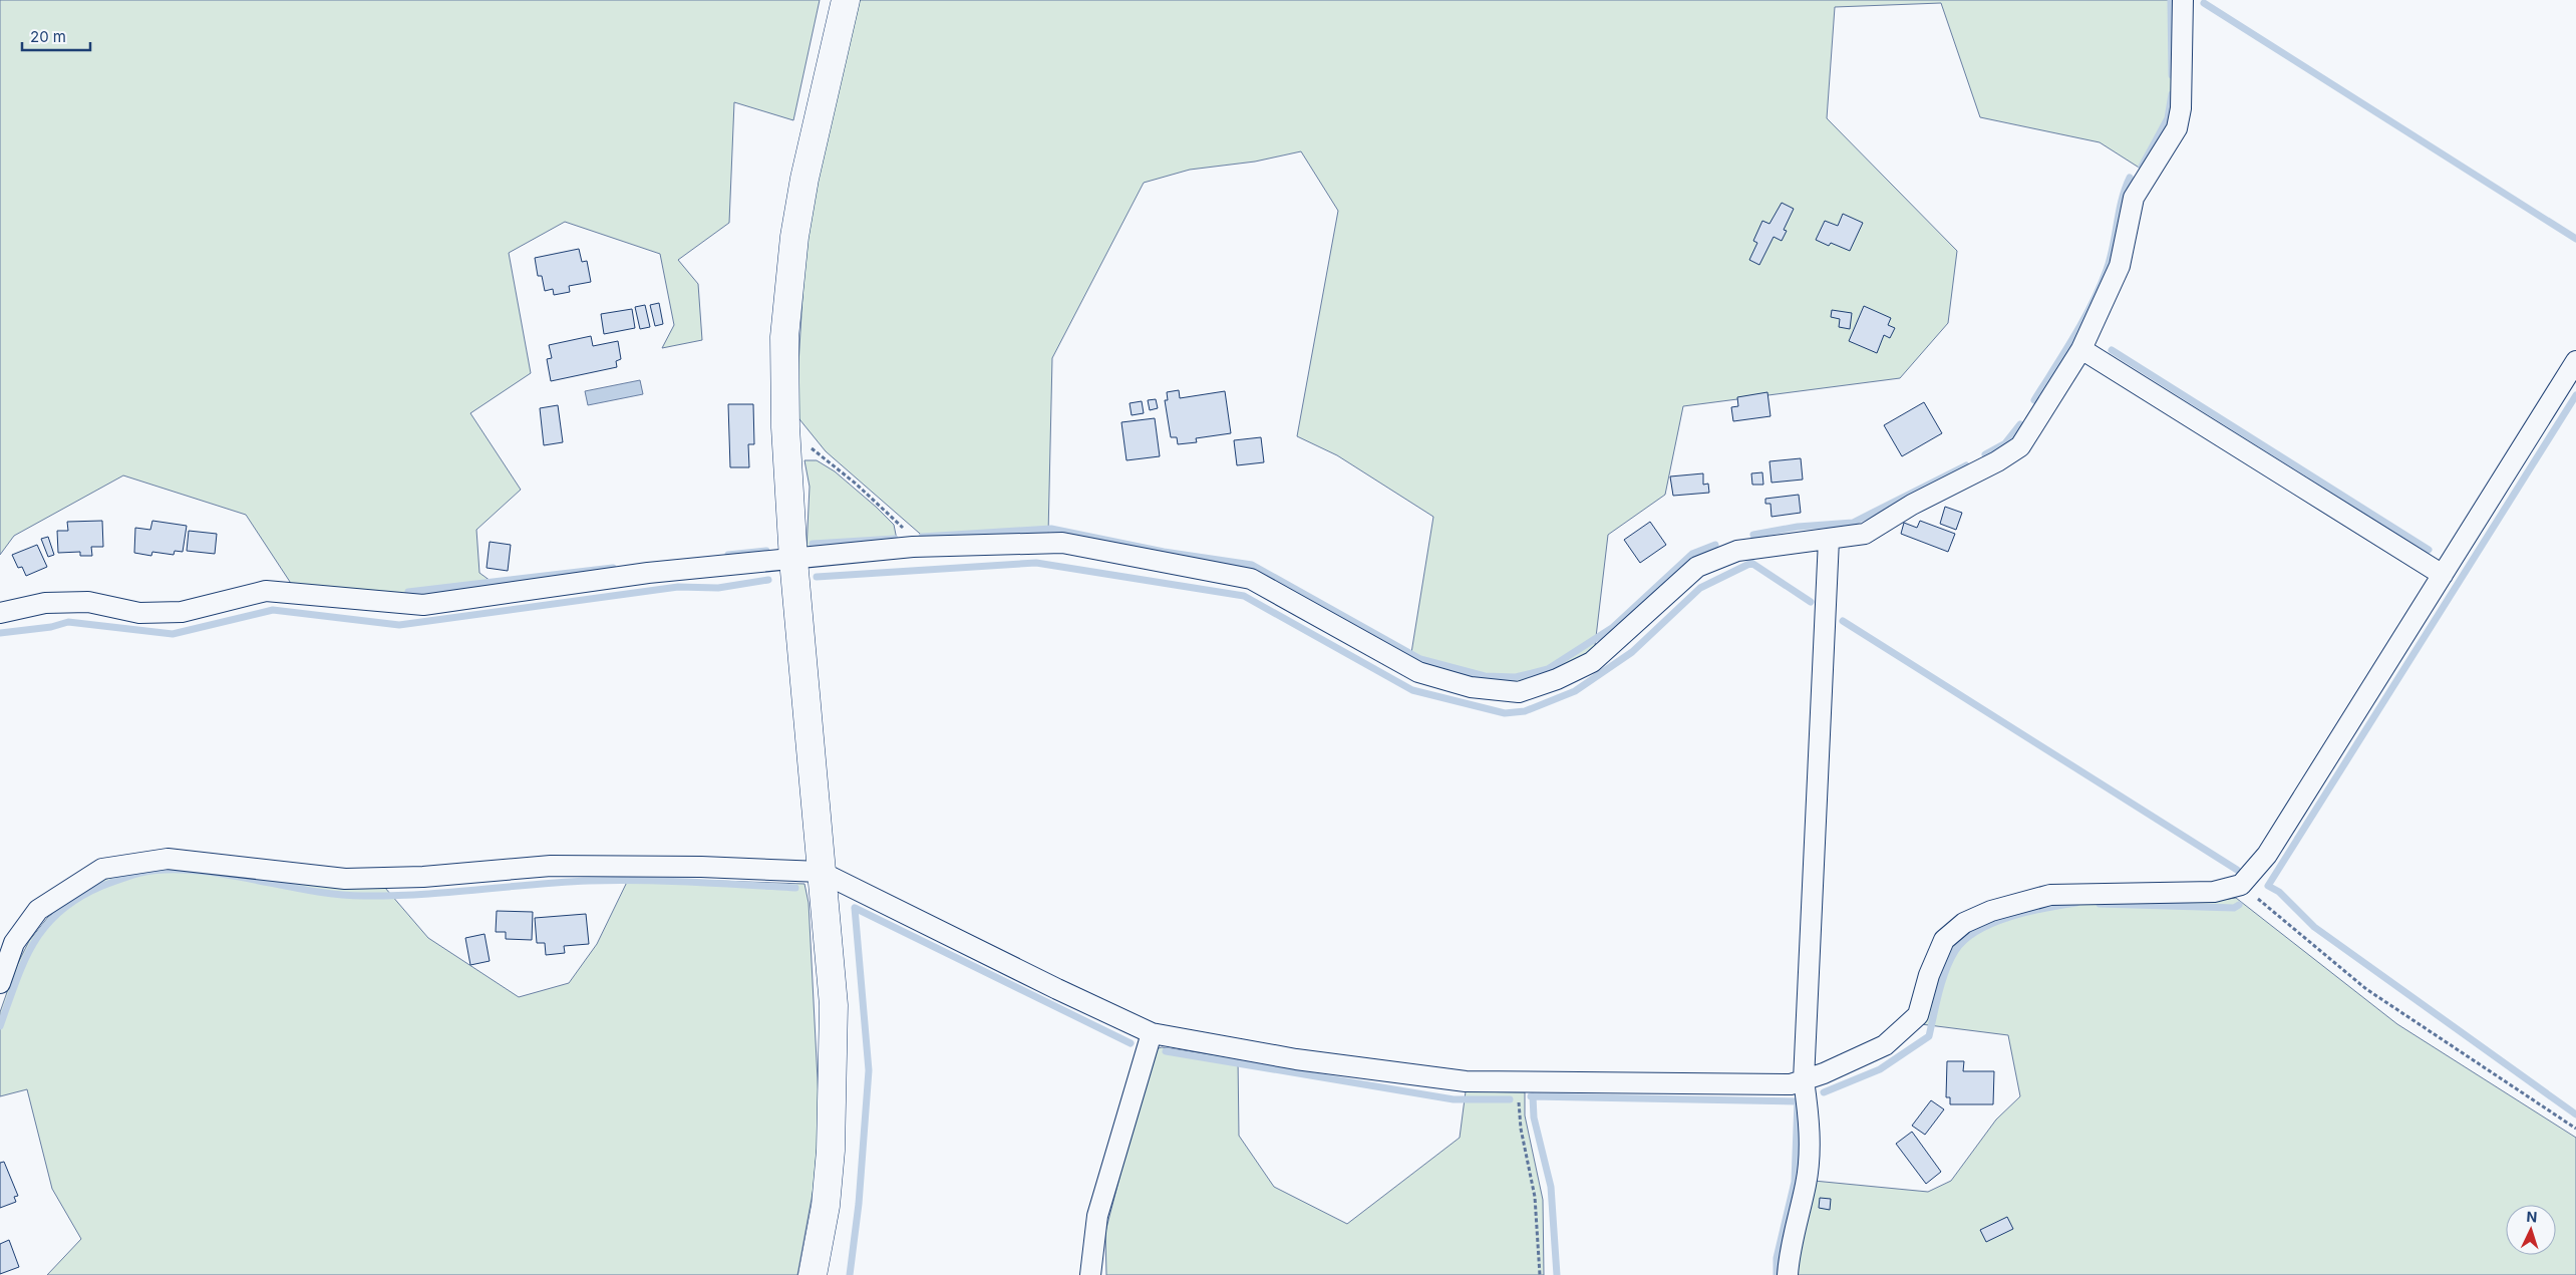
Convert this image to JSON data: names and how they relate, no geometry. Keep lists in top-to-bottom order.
{
  "scale_bar": "20 m",
  "north": "top"
}
